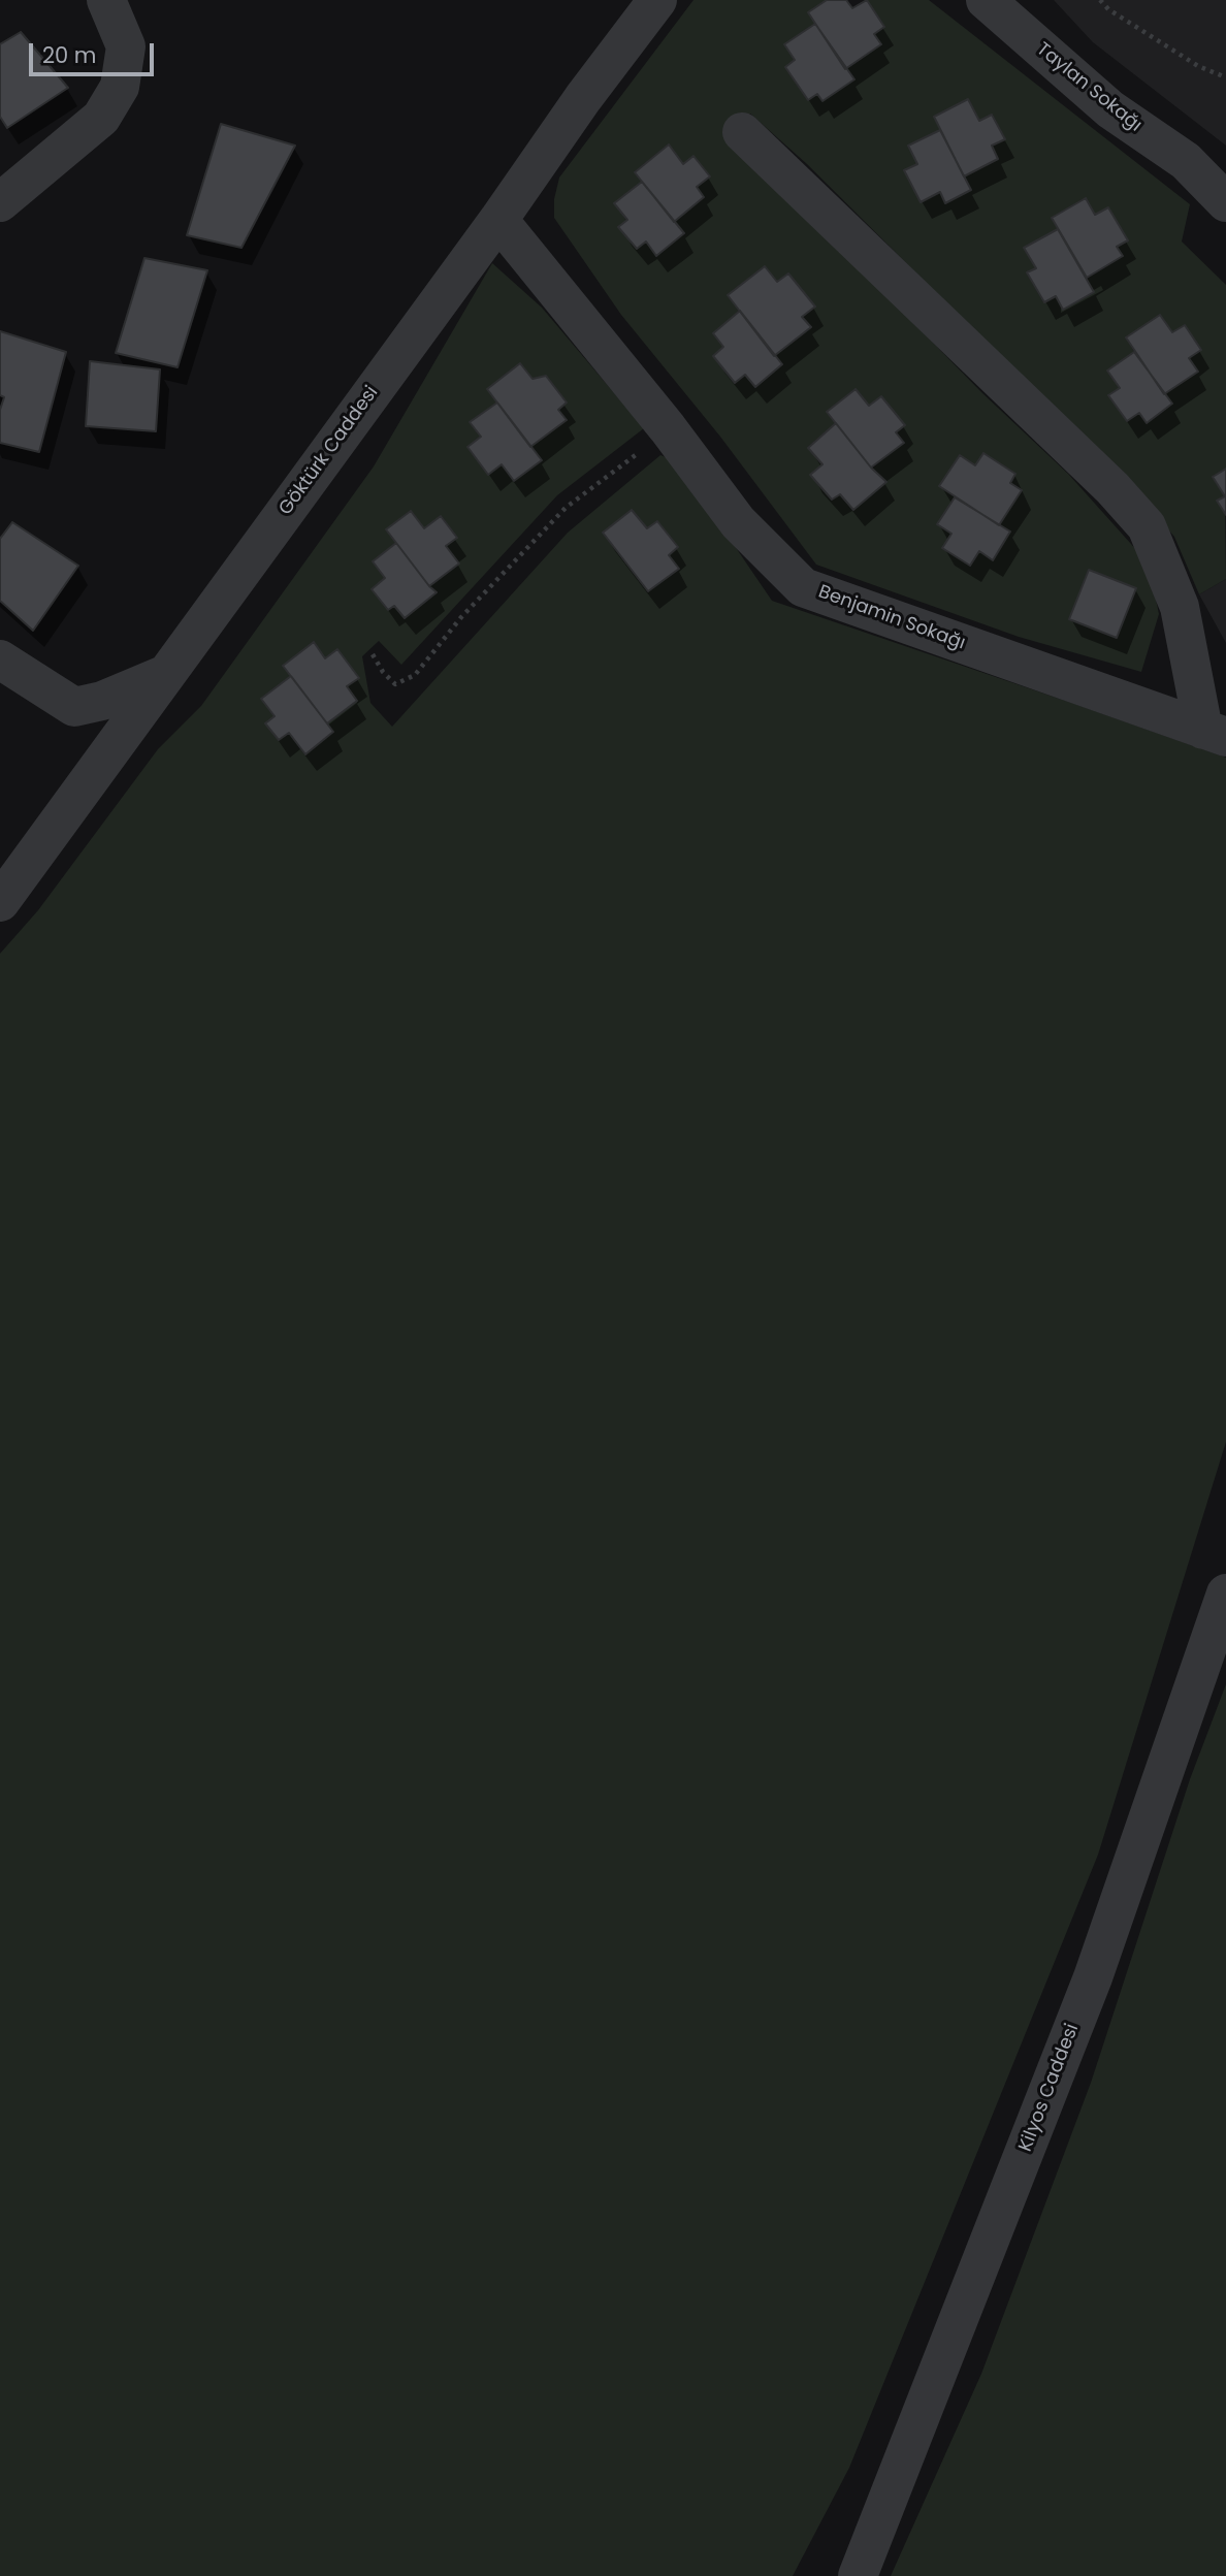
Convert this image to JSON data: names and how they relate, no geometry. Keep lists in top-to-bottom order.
{
  "streets": {
    "street": [
      "Taylan Sokağı",
      "Göktürk Caddesi",
      "Benjamin Sokağı",
      "Kilyos Caddesi"
    ]
  },
  "crossings": [
    ["Göktürk Caddesi", "Benjamin Sokağı"]
  ],
  "scale_bar": "20 m"
}
